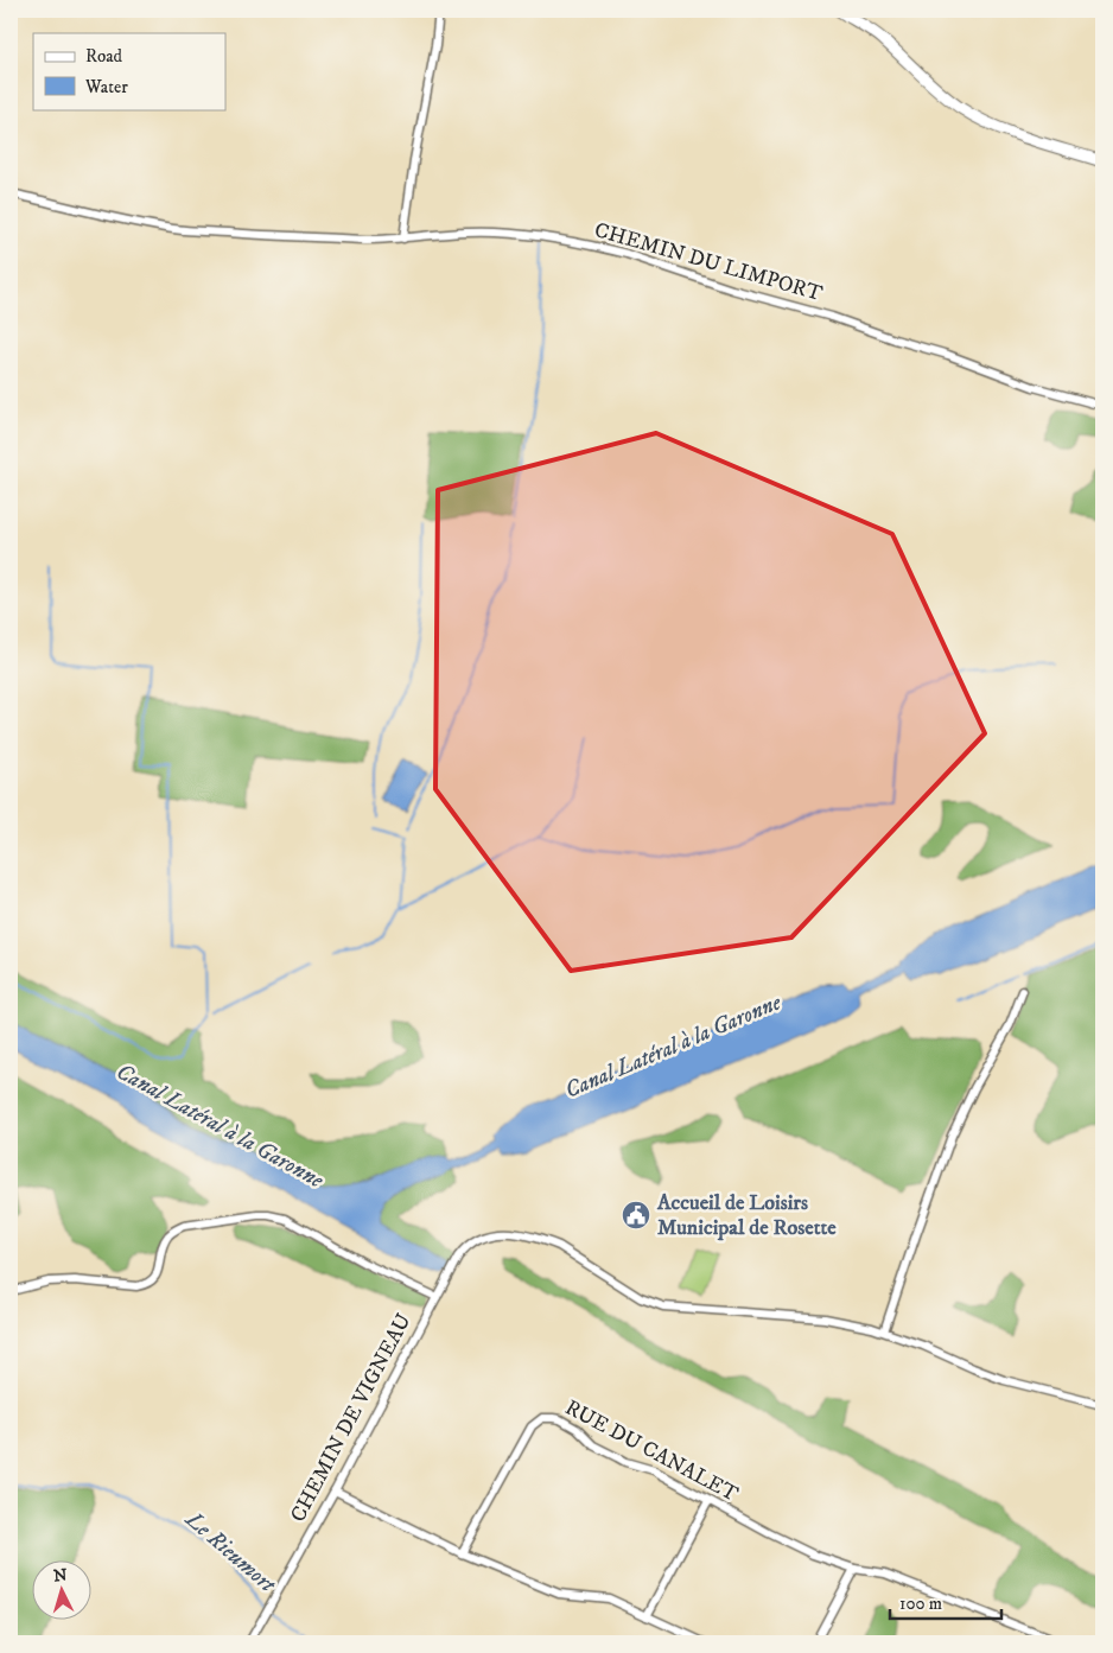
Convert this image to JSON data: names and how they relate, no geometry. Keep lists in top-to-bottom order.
{
  "streets": {
    "street": ["CHEMIN DU LIMPORT", "CHEMIN DE VIGNEAU", "RUE DU CANALET"]
  },
  "water": ["Canal Latéral à la Garonne", "Le Rieumort"],
  "places": {
    "public building": ["Accueil de Loisirs Municipal de Rosette"]
  },
  "legend": ["Road", "Water"],
  "scale_bar": "100 m",
  "north": "top"
}
